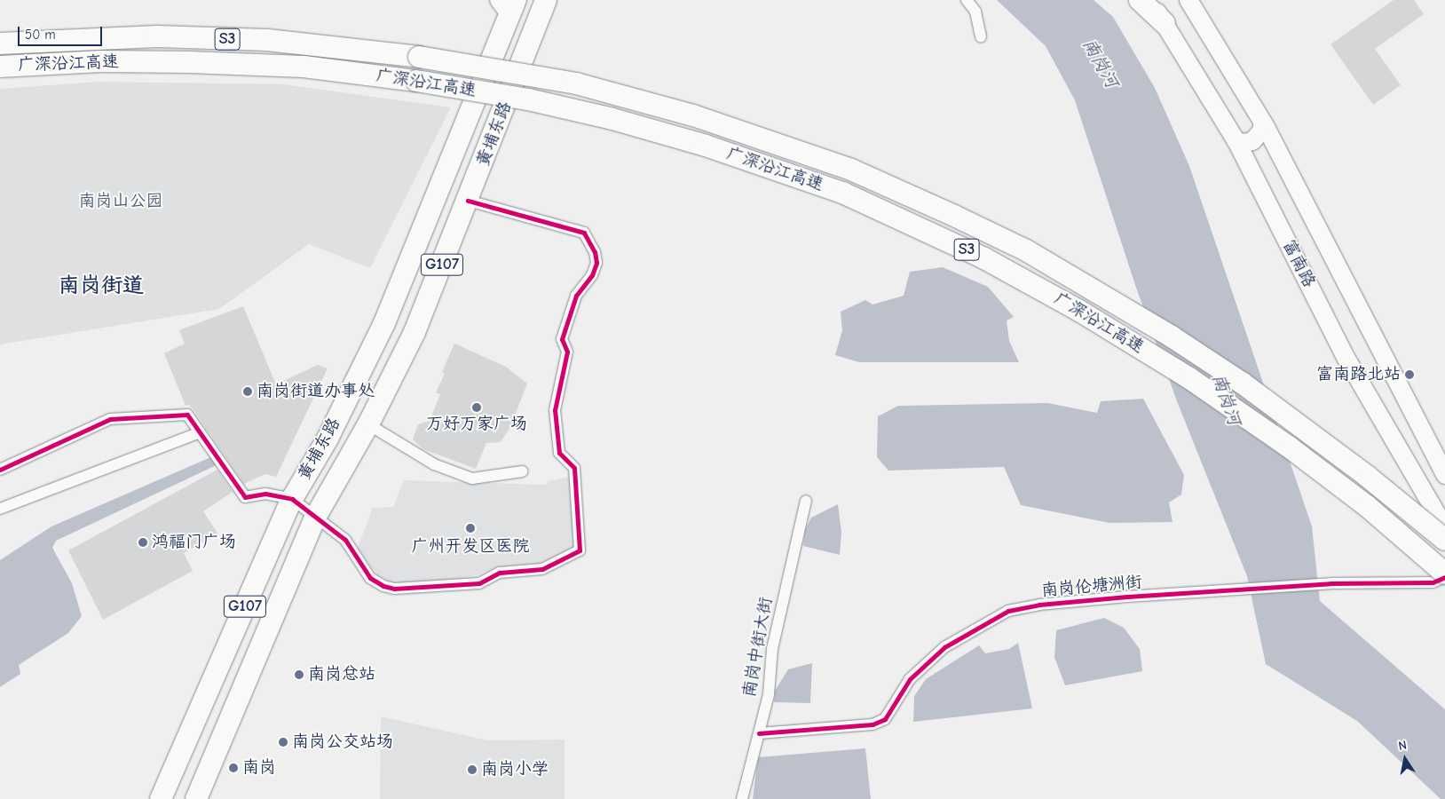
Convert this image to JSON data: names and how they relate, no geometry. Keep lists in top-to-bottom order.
{
  "streets": {
    "highway": [
      "S3",
      "广深沿江高速",
      "黄埔东路",
      "G107"
    ],
    "main road": ["富南路"],
    "street": ["南岗伦塘洲街", "南岗中街大街"]
  },
  "crossings": [
    ["南岗伦塘洲街", "南岗中街大街"]
  ],
  "districts": ["南岗街道"],
  "water": ["南岗河"],
  "parks": ["南岗山公园"],
  "places": [
    "富南路北站",
    "南岗街道办事处",
    "万好万家广场",
    "广州开发区医院",
    "鸿福门广场",
    "南岗总站",
    "南岗公交站场",
    "南岗",
    "南岗小学"
  ],
  "scale_bar": "50 m",
  "north": "top"
}
